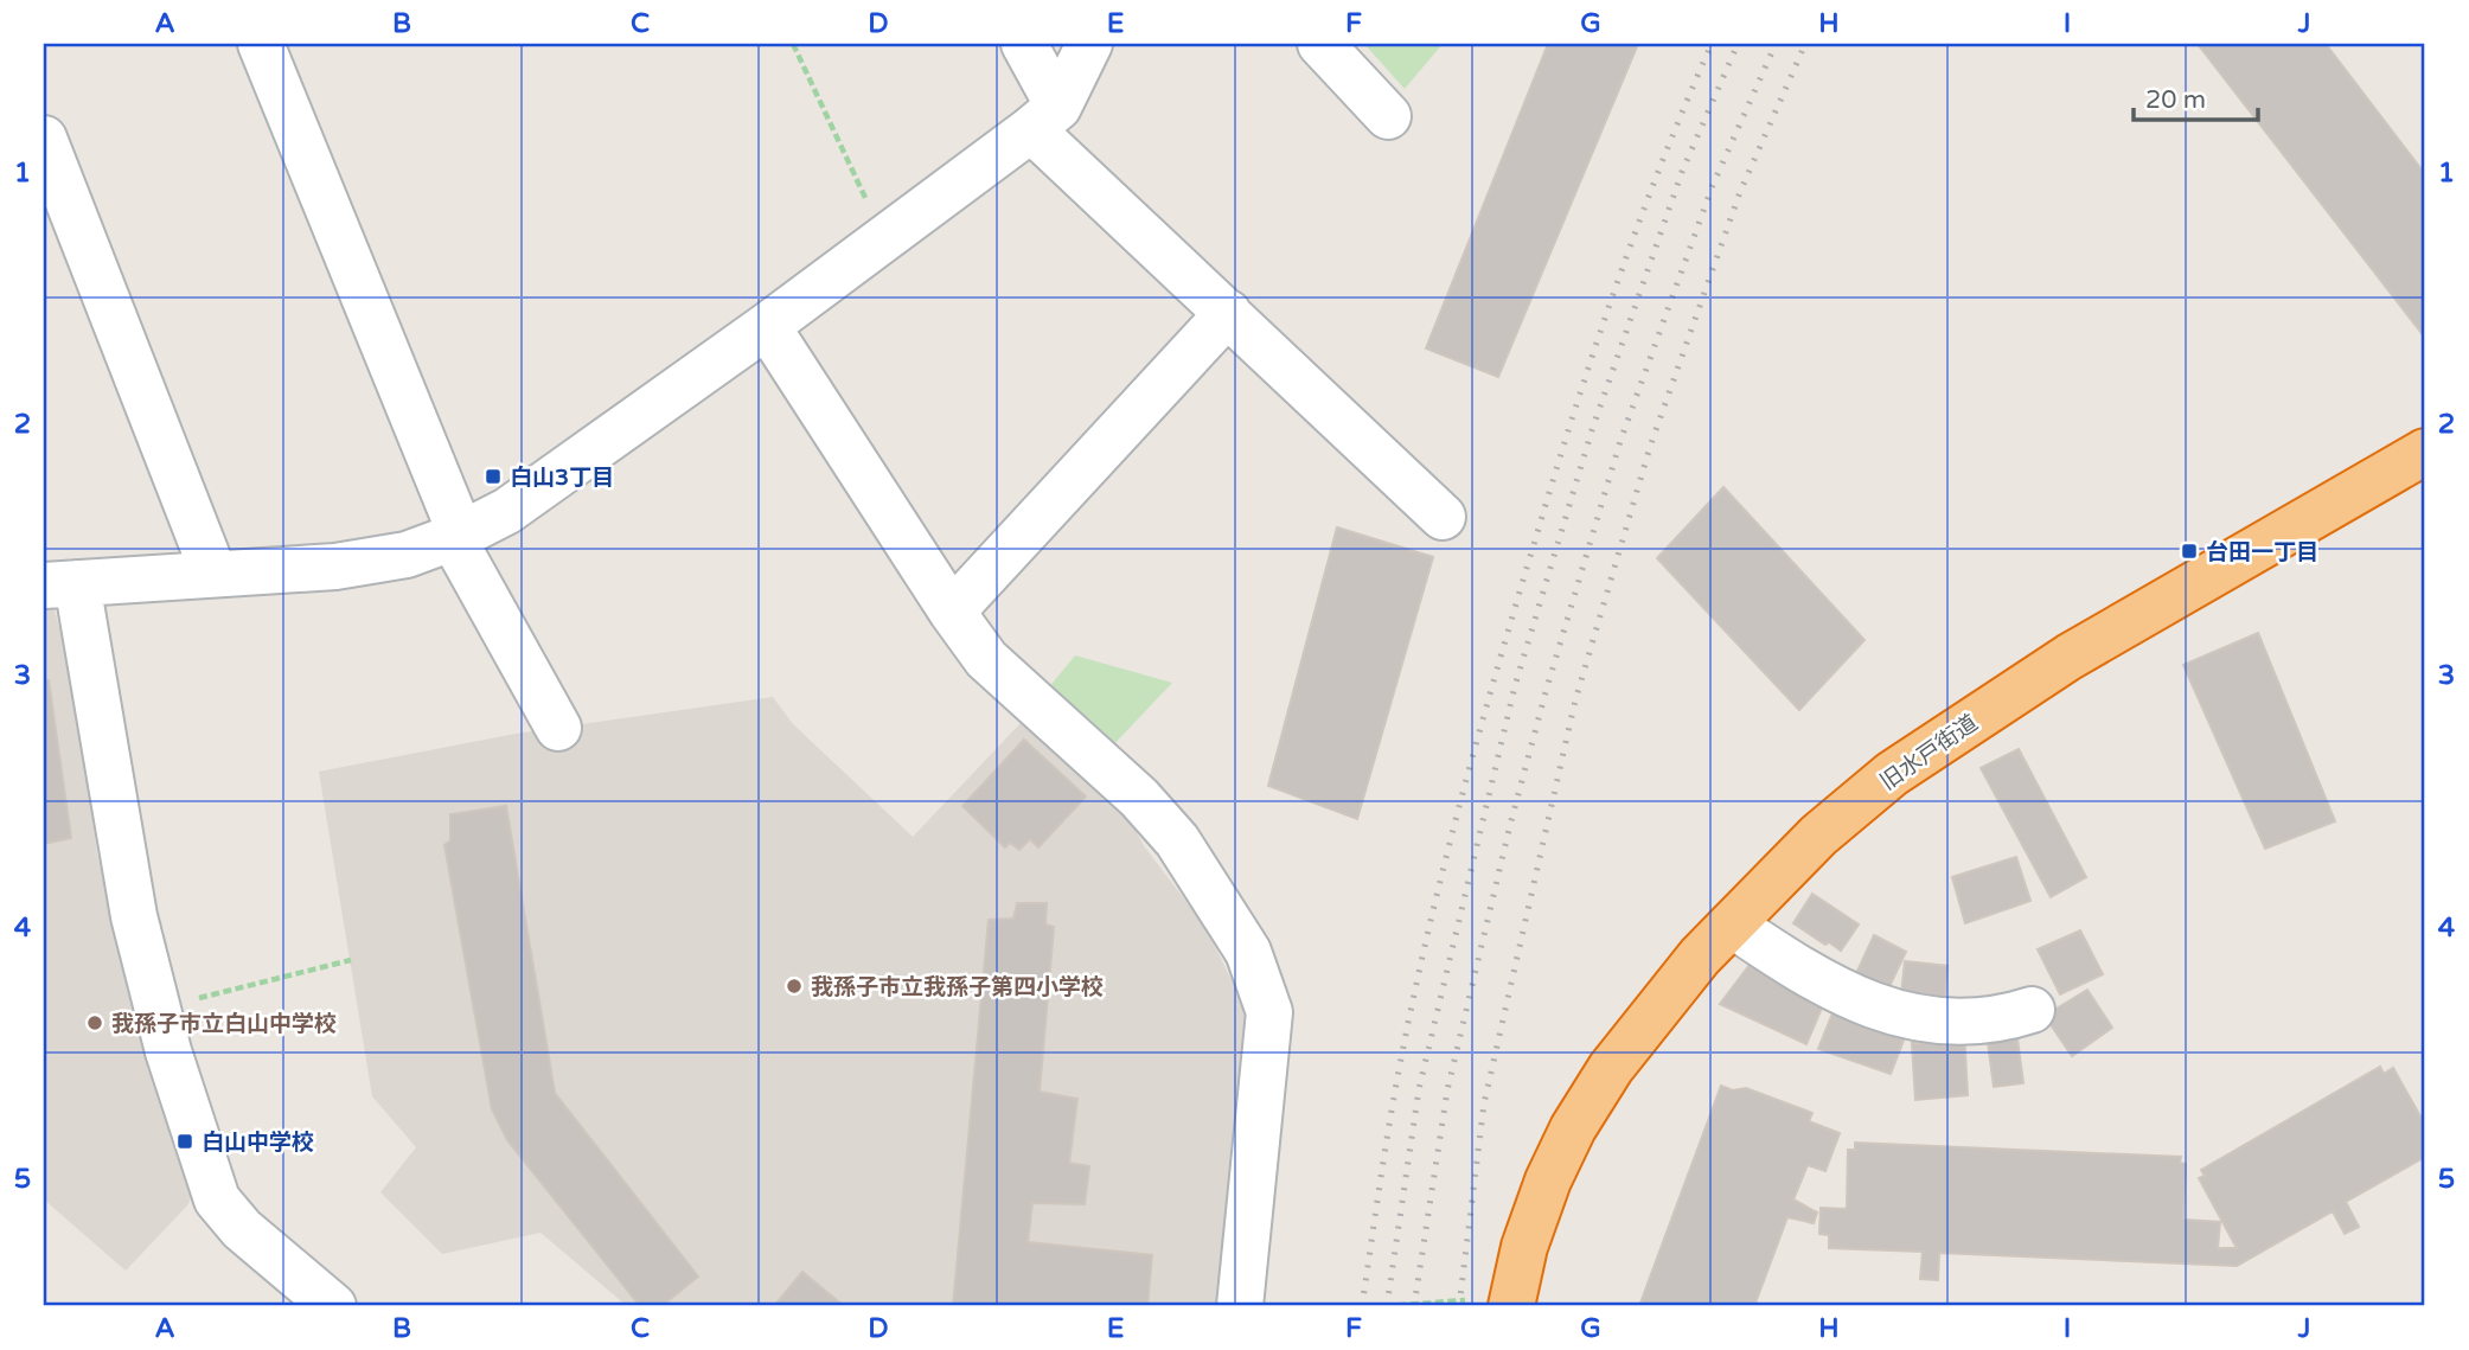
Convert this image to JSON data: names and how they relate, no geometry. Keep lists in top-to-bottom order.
{
  "streets": {
    "highway": ["旧水戸街道"]
  },
  "places": {
    "transit": ["白山3丁目", "台田一丁目", "白山中学校"],
    "other": ["我孫子市立我孫子第四小学校", "我孫子市立白山中学校"]
  },
  "scale_bar": "20 m",
  "grid": {
    "columns": [
      "A",
      "B",
      "C",
      "D",
      "E",
      "F",
      "G",
      "H",
      "I",
      "J"
    ],
    "rows": [
      "1",
      "2",
      "3",
      "4",
      "5"
    ]
  }
}
